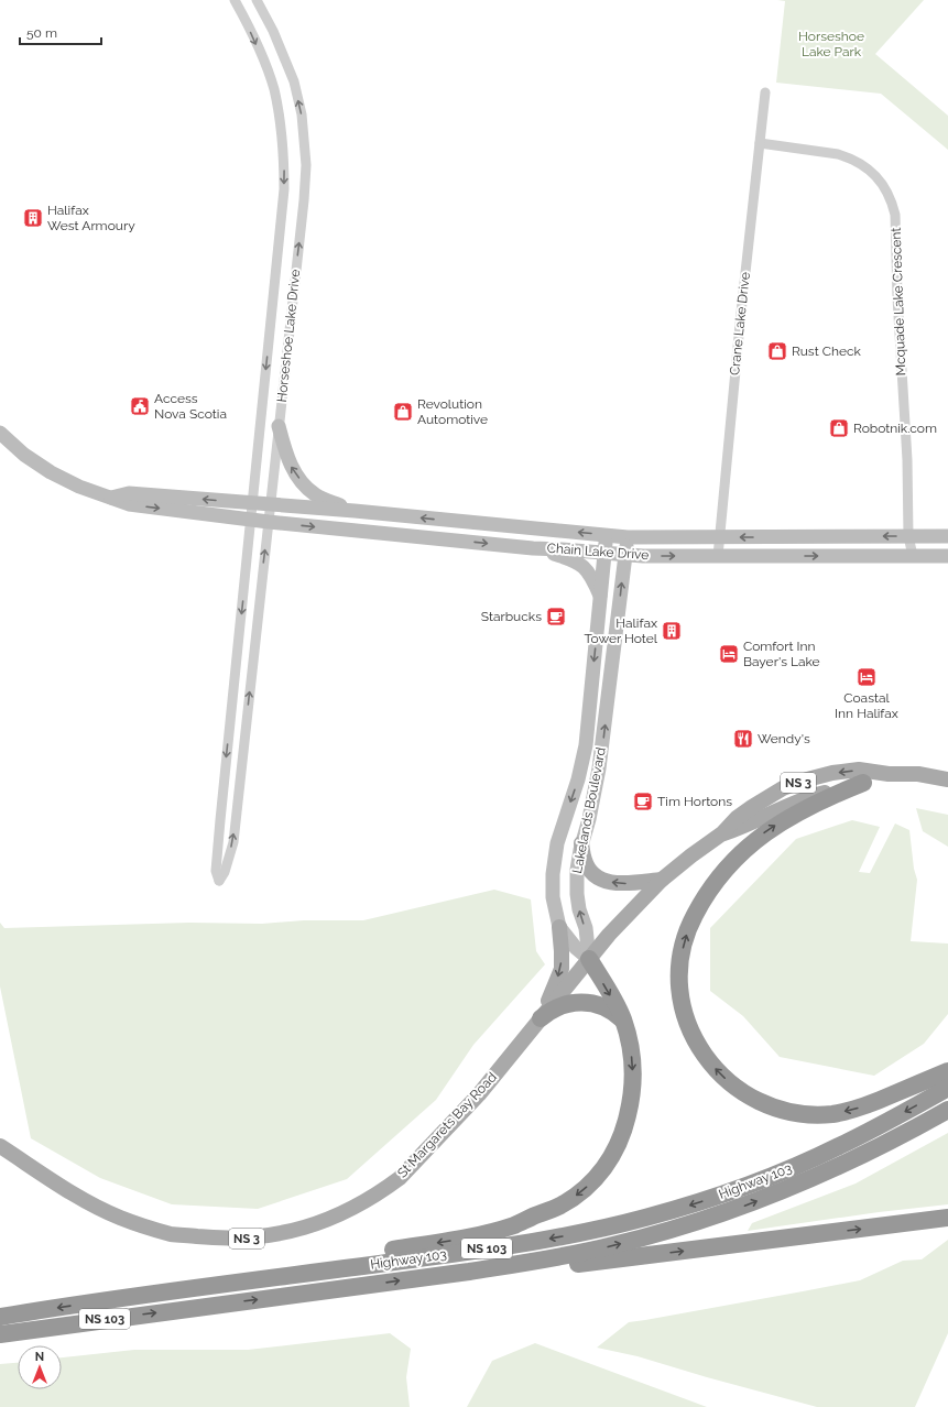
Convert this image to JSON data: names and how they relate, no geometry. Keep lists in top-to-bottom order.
{
  "streets": {
    "highway": ["Highway 103", "NS 103"],
    "main road": ["NS 3", "St Margarets Bay Road"],
    "street": [
      "Mcquade Lake Crescent",
      "Crane Lake Drive",
      "Horseshoe Lake Drive",
      "Chain Lake Drive",
      "Lakelands Boulevard"
    ]
  },
  "crossings": [
    ["Mcquade Lake Crescent", "Crane Lake Drive"],
    ["Mcquade Lake Crescent", "Chain Lake Drive"],
    ["Crane Lake Drive", "Chain Lake Drive"],
    ["Horseshoe Lake Drive", "Chain Lake Drive"],
    ["Chain Lake Drive", "Lakelands Boulevard"],
    ["Lakelands Boulevard", "St Margarets Bay Road"]
  ],
  "parks": ["Horseshoe Lake Park"],
  "places": {
    "building": ["Halifax West Armoury", "Halifax Tower Hotel"],
    "shop": ["Rust Check", "Revolution Automotive", "Robotnik.com"],
    "public building": ["Access Nova Scotia"],
    "cafe": ["Starbucks", "Tim Hortons"],
    "hotel": ["Comfort Inn Bayer's Lake", "Coastal Inn Halifax"],
    "restaurant": ["Wendy's"]
  },
  "scale_bar": "50 m",
  "north": "top"
}
